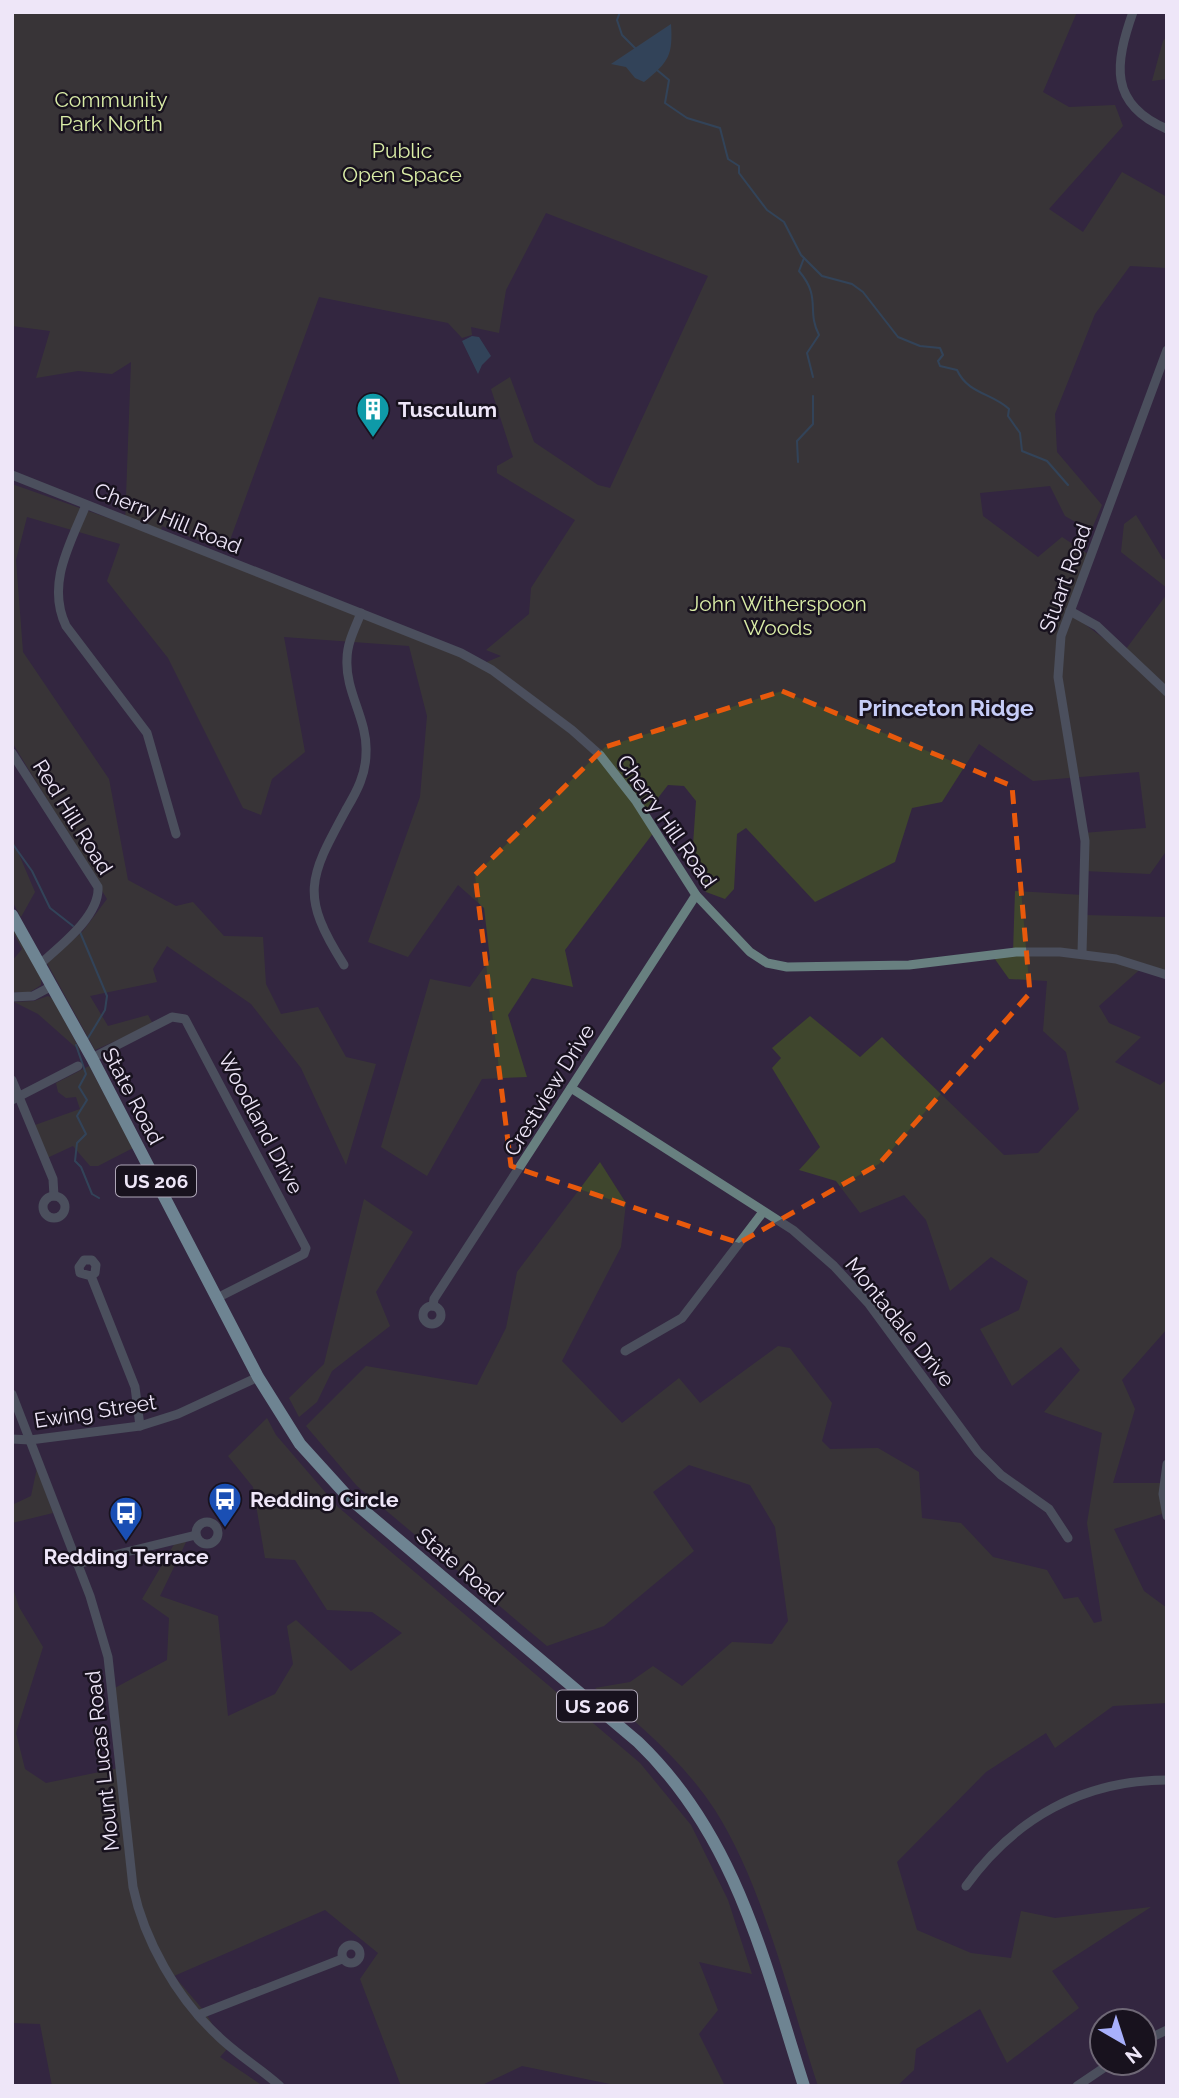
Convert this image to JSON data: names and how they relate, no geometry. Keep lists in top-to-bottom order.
{
  "streets": {
    "highway": ["State Road", "US 206"],
    "street": [
      "Cherry Hill Road",
      "Stuart Road",
      "Red Hill Road",
      "Crestview Drive",
      "Woodland Drive",
      "Montadale Drive",
      "Ewing Street",
      "Mount Lucas Road"
    ]
  },
  "crossings": [
    ["Cherry Hill Road", "Stuart Road"],
    ["Cherry Hill Road", "Crestview Drive"],
    ["Red Hill Road", "State Road"],
    ["Crestview Drive", "Montadale Drive"],
    ["State Road", "Woodland Drive"],
    ["State Road", "Ewing Street"],
    ["Ewing Street", "Mount Lucas Road"]
  ],
  "districts": ["Princeton Ridge"],
  "parks": ["Community Park North", "Public Open Space", "John Witherspoon Woods"],
  "places": {
    "building": ["Tusculum"],
    "bus stop": ["Redding Circle", "Redding Terrace"]
  },
  "north": "bottom right"
}
